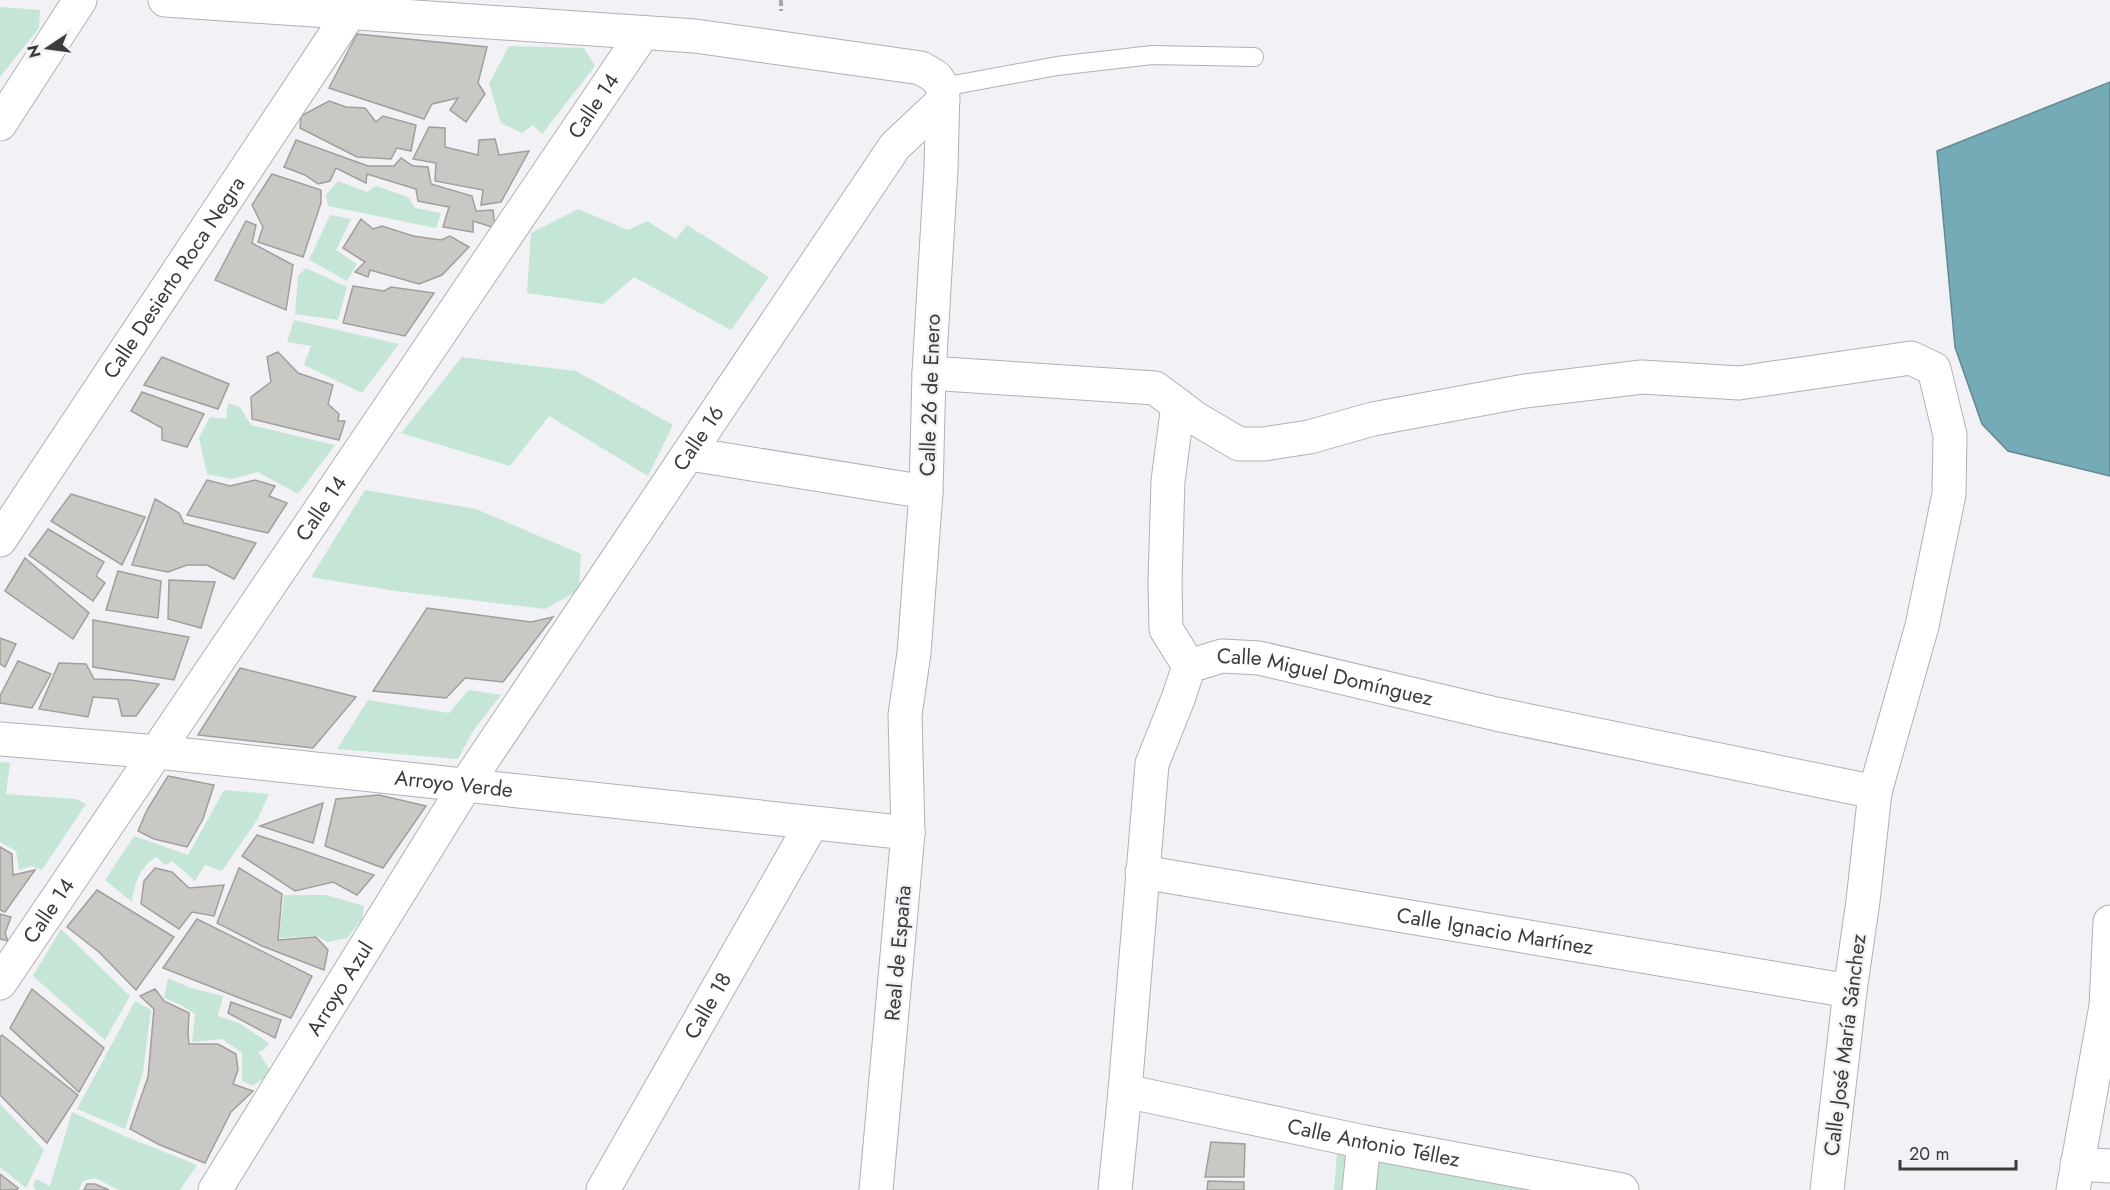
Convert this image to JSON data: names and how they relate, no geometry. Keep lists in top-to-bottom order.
{
  "streets": {
    "street": [
      "Calle 14",
      "Calle Desierto Roca Negra",
      "Calle 26 de Enero",
      "Calle 16",
      "Calle Miguel Domínguez",
      "Arroyo Verde",
      "Calle Ignacio Martínez",
      "Real de España",
      "Arroyo Azul",
      "Calle 18",
      "Calle José María Sánchez",
      "Calle Antonio Téllez"
    ]
  },
  "crossings": [
    ["Calle 14", "Arroyo Verde"],
    ["Calle 26 de Enero", "Calle 16"],
    ["Calle 26 de Enero", "Real de España"],
    ["Calle 16", "Arroyo Verde"],
    ["Calle 16", "Arroyo Azul"],
    ["Calle Miguel Domínguez", "Calle Ignacio Martínez"],
    ["Calle Miguel Domínguez", "Calle José María Sánchez"],
    ["Calle Miguel Domínguez", "Calle Antonio Téllez"],
    ["Arroyo Verde", "Real de España"],
    ["Arroyo Verde", "Arroyo Azul"],
    ["Arroyo Verde", "Calle 18"],
    ["Calle Ignacio Martínez", "Calle José María Sánchez"]
  ],
  "scale_bar": "20 m",
  "north": "left"
}
